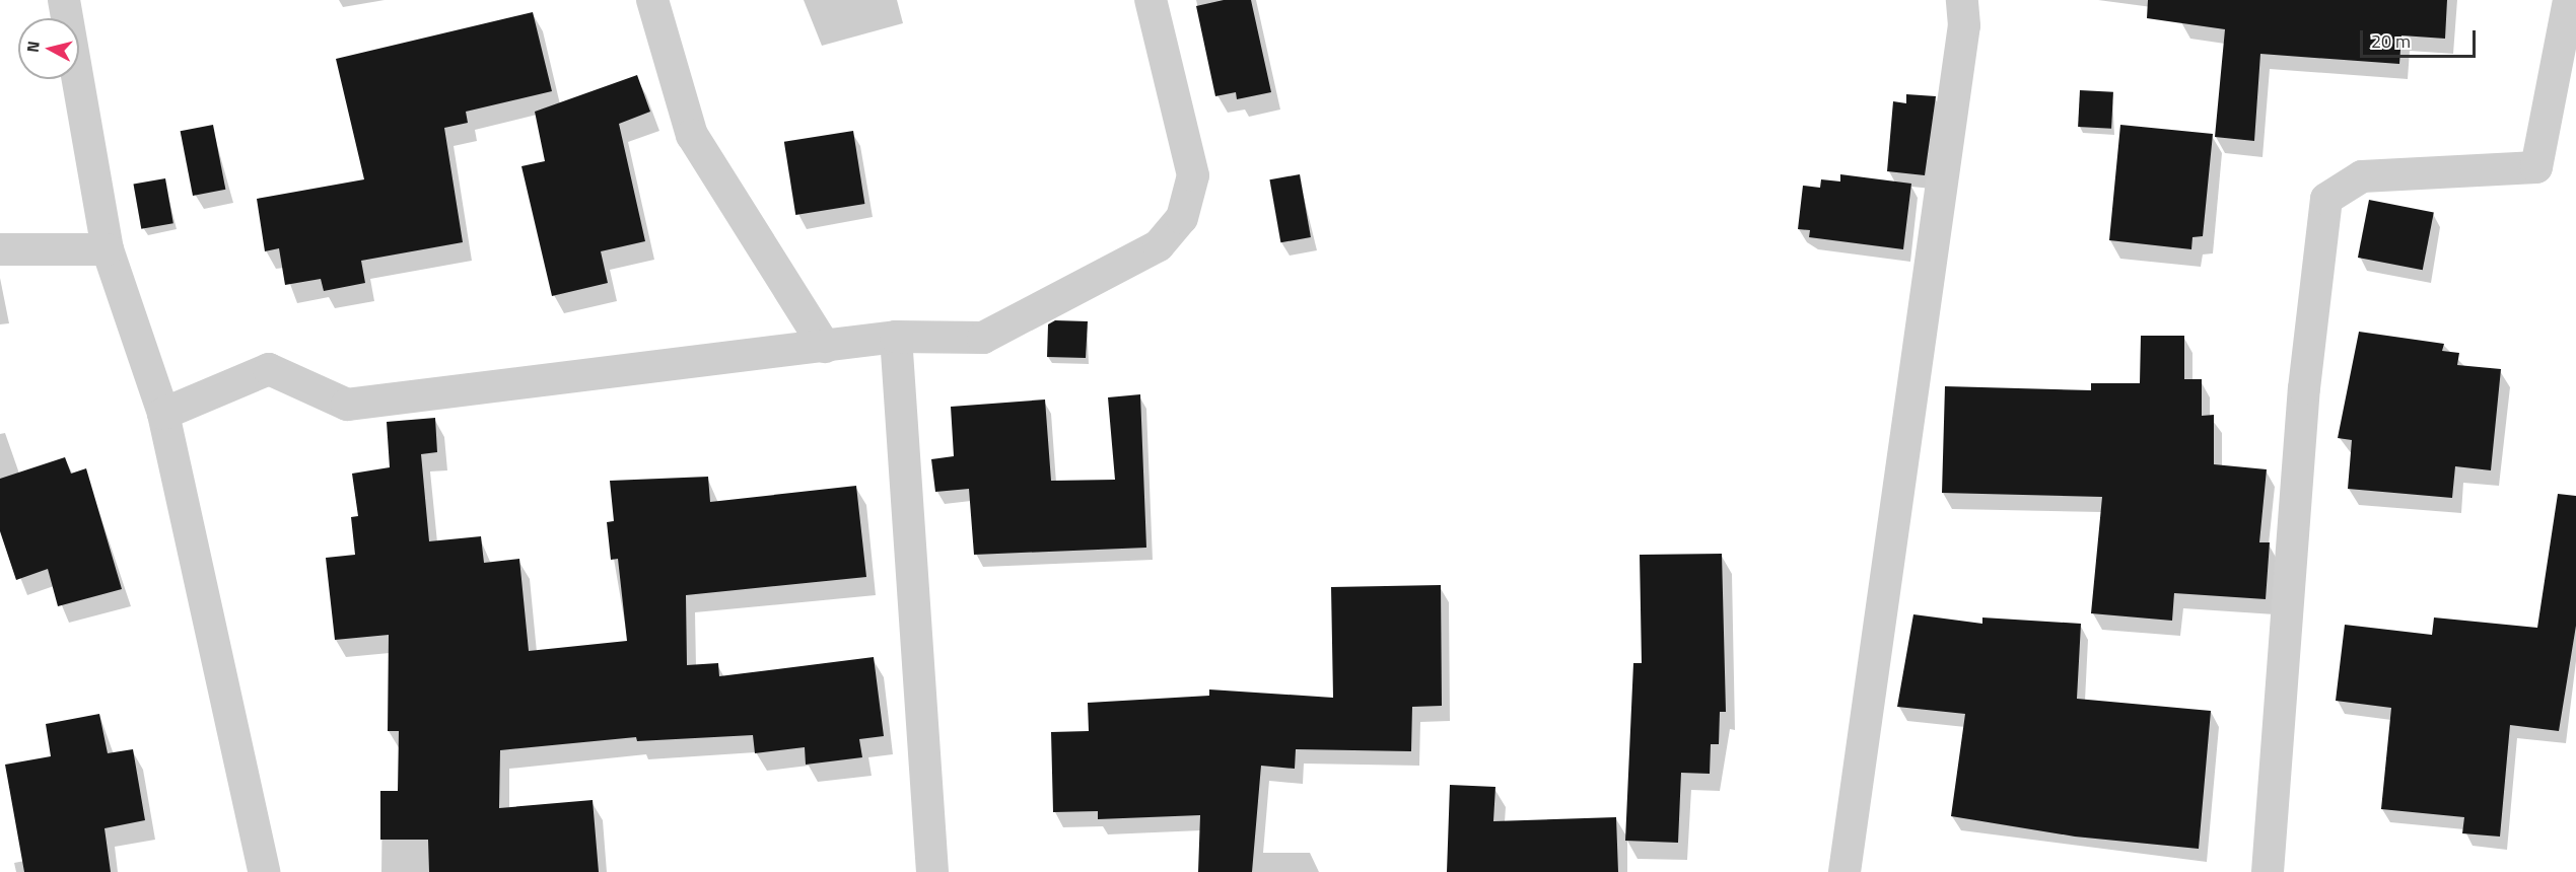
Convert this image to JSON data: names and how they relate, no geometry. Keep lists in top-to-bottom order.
{
  "scale_bar": "20 m",
  "north": "left"
}
